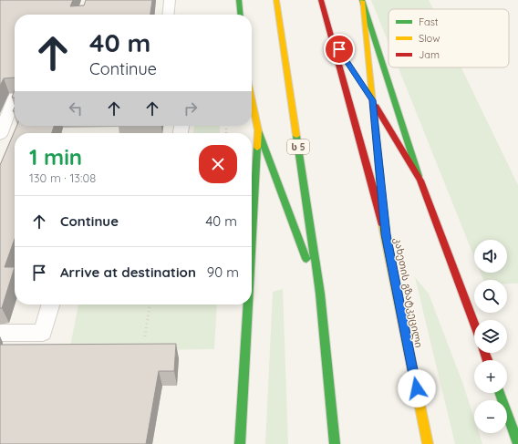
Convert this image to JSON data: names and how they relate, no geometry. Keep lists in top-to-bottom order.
{
  "streets": {
    "main road": ["ს 5", "კახეთის გზატკეცილი"]
  },
  "legend": ["Fast", "Slow", "Jam"],
  "page": {
    "turn": ["40 m", "Continue"],
    "heading": ["1 min", "130 m · 13:08"],
    "list": [
      {
        "name": "Continue",
        "value": "40 m"
      },
      {
        "name": "Arrive at destination",
        "value": "90 m"
      }
    ],
    "map_buttons": ["+", "−"]
  }
}
